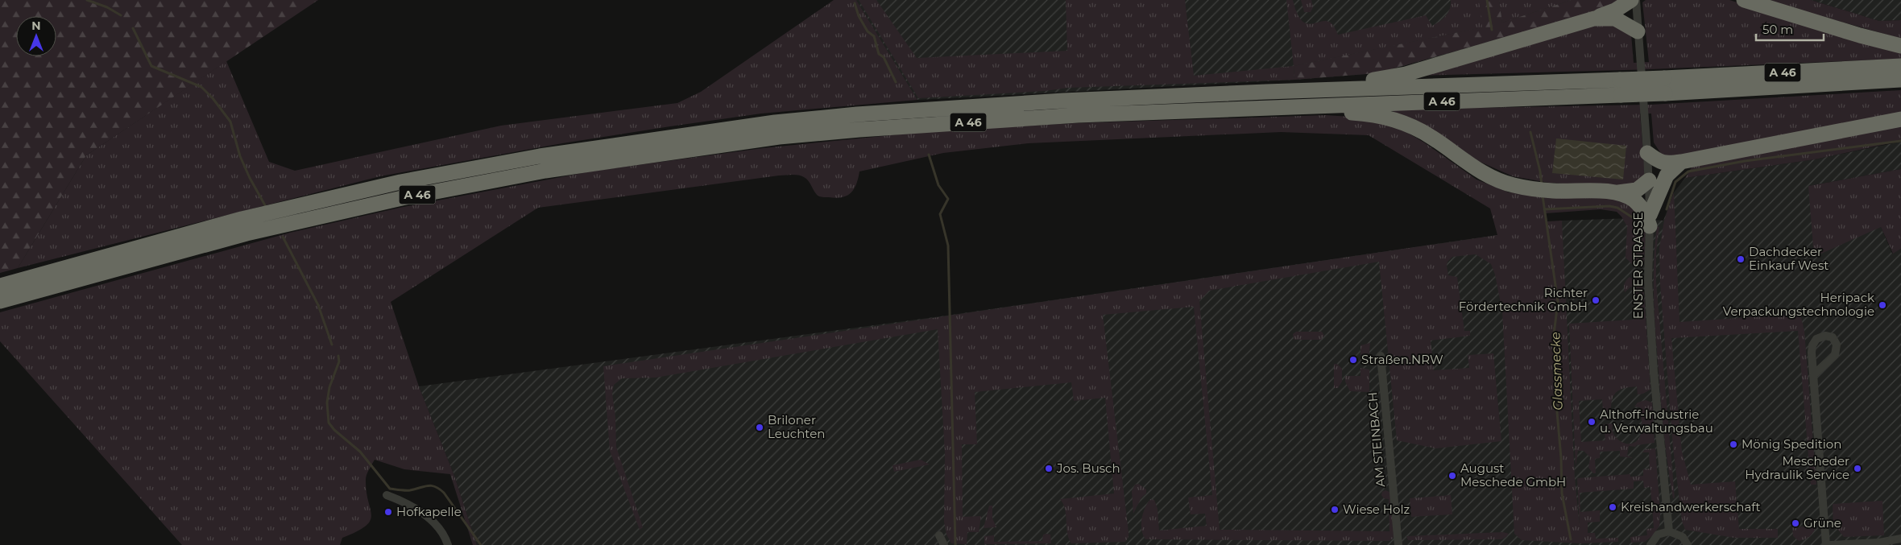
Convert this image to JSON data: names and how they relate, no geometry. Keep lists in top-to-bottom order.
{
  "streets": {
    "highway": ["A 46"],
    "street": ["ENSTER STRASSE", "AM STEINBACH"]
  },
  "water": ["Glassmecke"],
  "places": [
    "Dachdecker Einkauf West",
    "Richter Fördertechnik GmbH",
    "Heripack Verpackungstechnologie",
    "Straßen.NRW",
    "Althoff-Industrie u. Verwaltungsbau",
    "Briloner Leuchten",
    "Mönig Spedition",
    "Jos. Busch",
    "Mescheder Hydraulik Service",
    "August Meschede GmbH",
    "Kreishandwerkerschaft",
    "Wiese Holz",
    "Hofkapelle",
    "Grüne"
  ],
  "scale_bar": "50 m",
  "north": "top"
}
